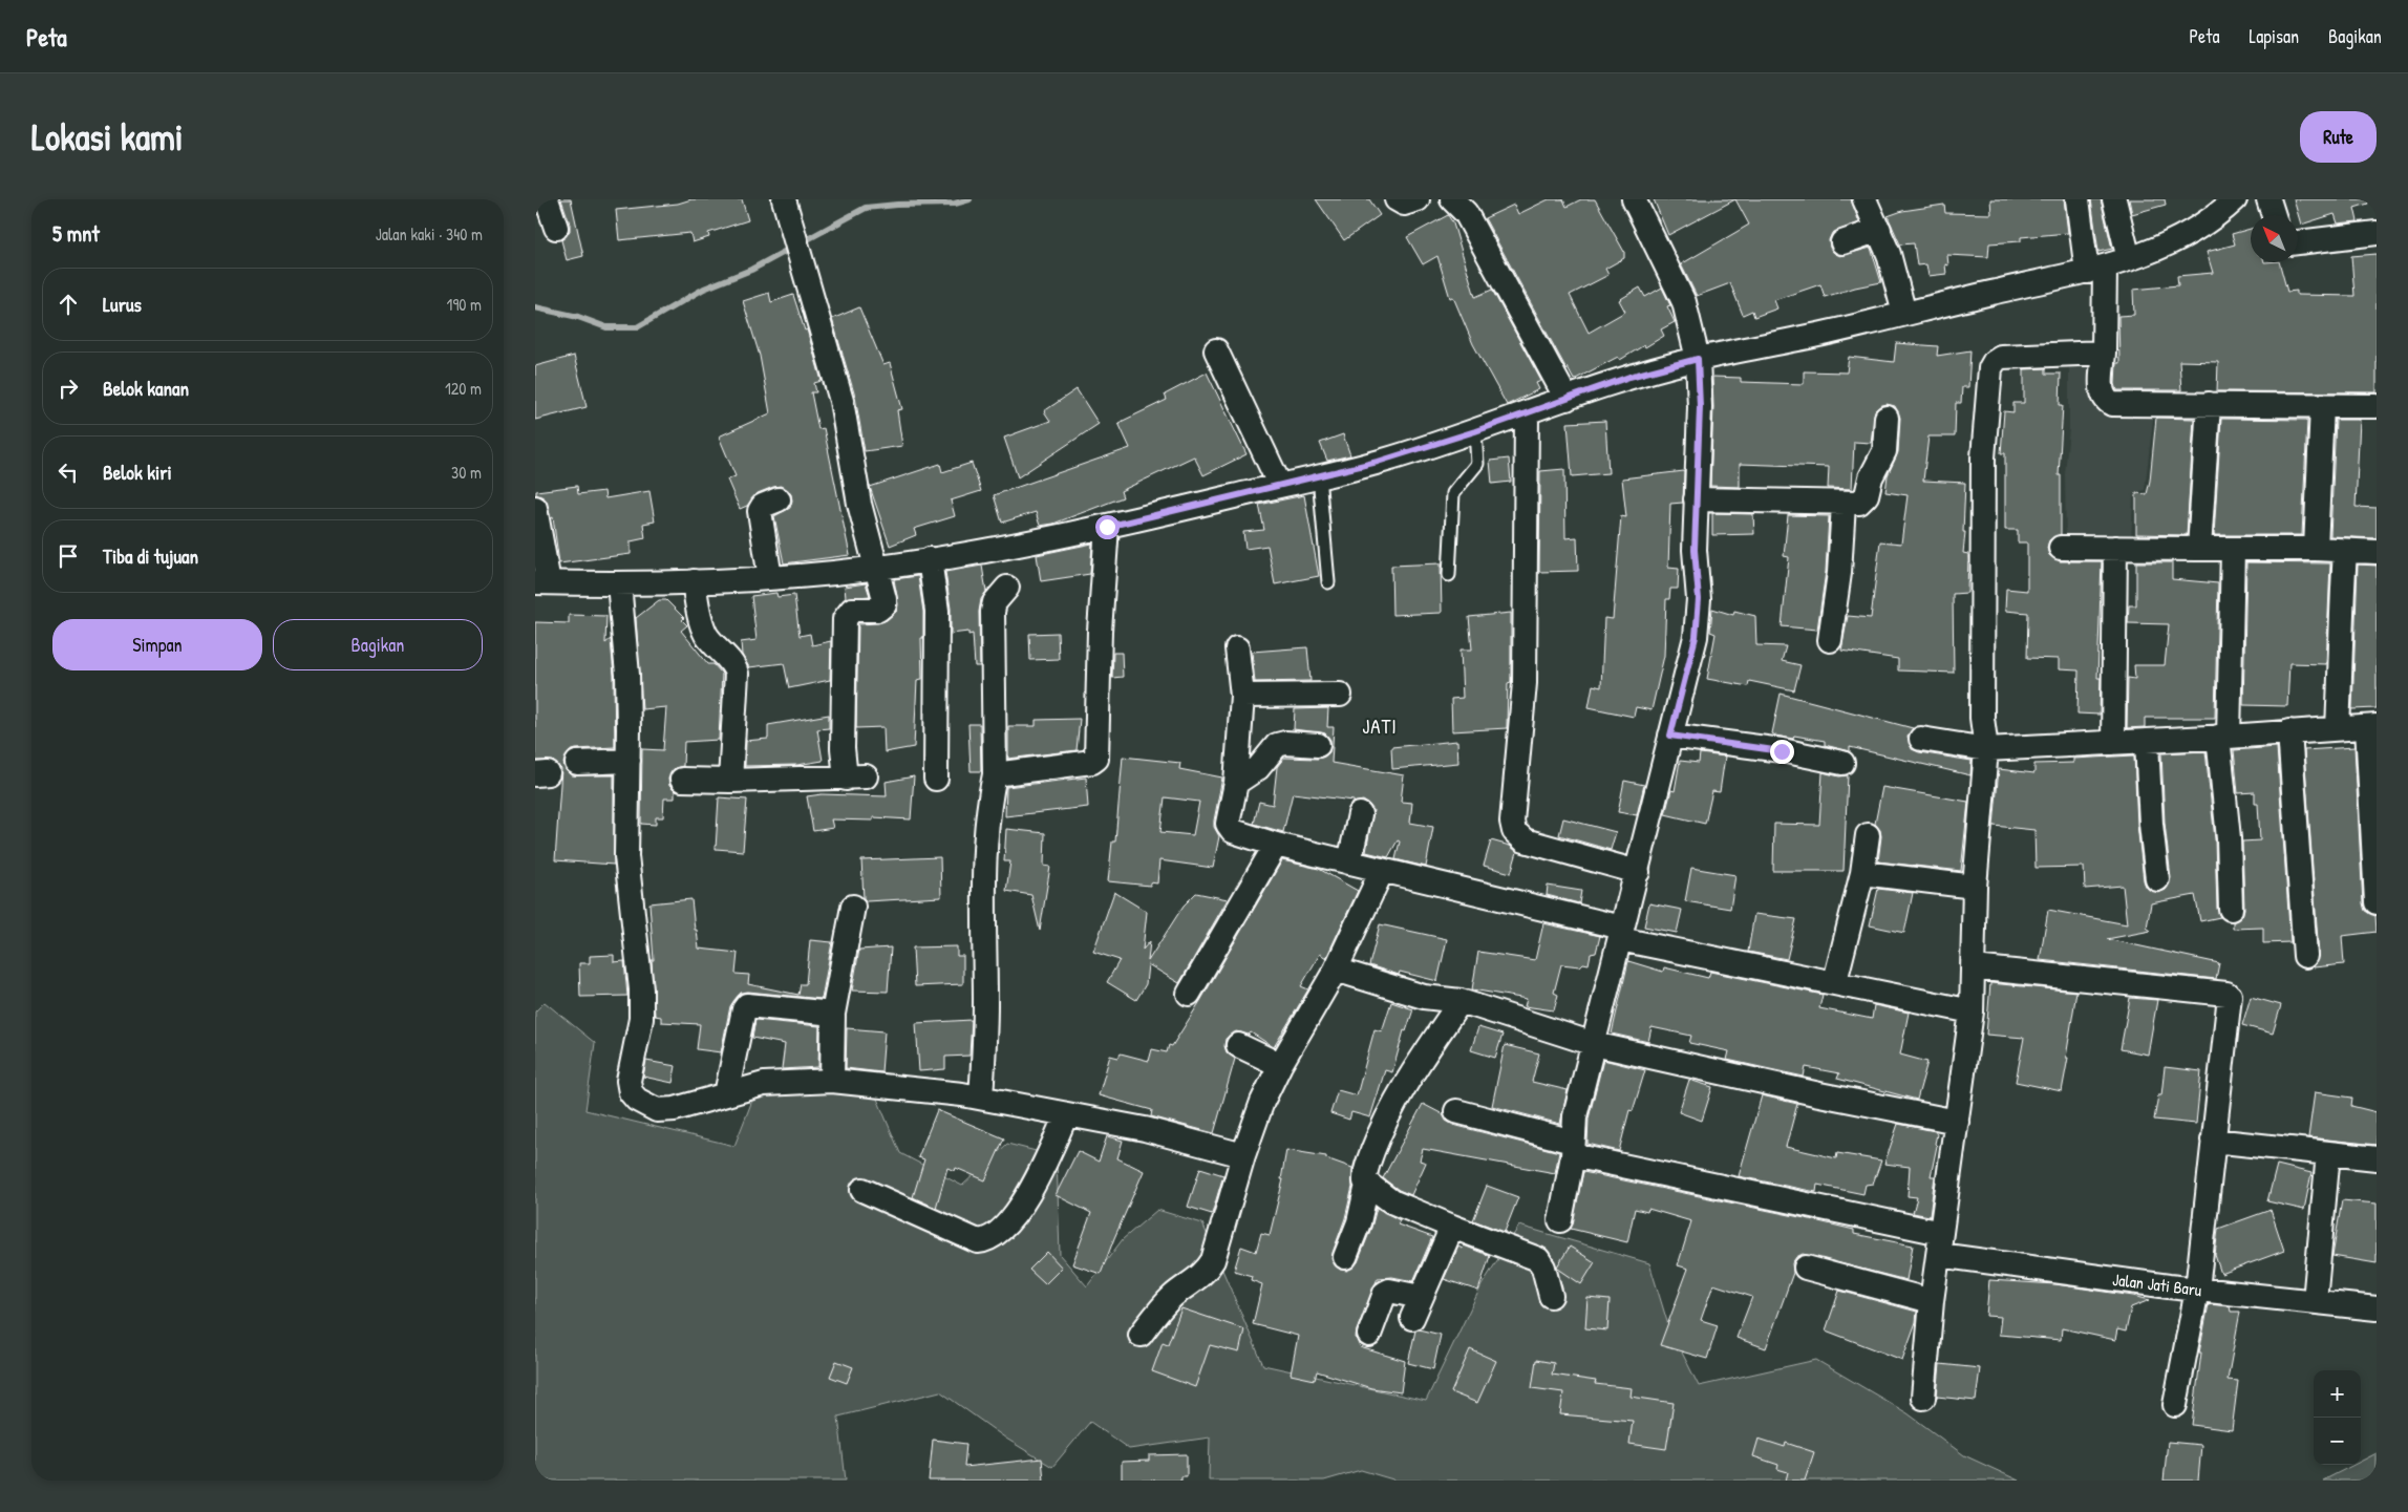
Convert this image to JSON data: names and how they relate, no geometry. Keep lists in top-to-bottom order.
{
  "streets": {
    "street": ["Jalan Jati Baru"]
  },
  "districts": ["JATI"],
  "north": "top left",
  "page": {
    "header": "Peta",
    "nav": ["Peta", "Lapisan", "Bagikan"],
    "buttons": [
      "Rute",
      ["Simpan", "Bagikan"]
    ],
    "title": "Lokasi kami",
    "heading": ["5 mnt", "Jalan kaki · 340 m"],
    "list": [
      ["Lurus", "190 m"],
      ["Belok kanan", "120 m"],
      ["Belok kiri", "30 m"],
      "Tiba di tujuan"
    ],
    "map_buttons": ["+", "−"]
  }
}
